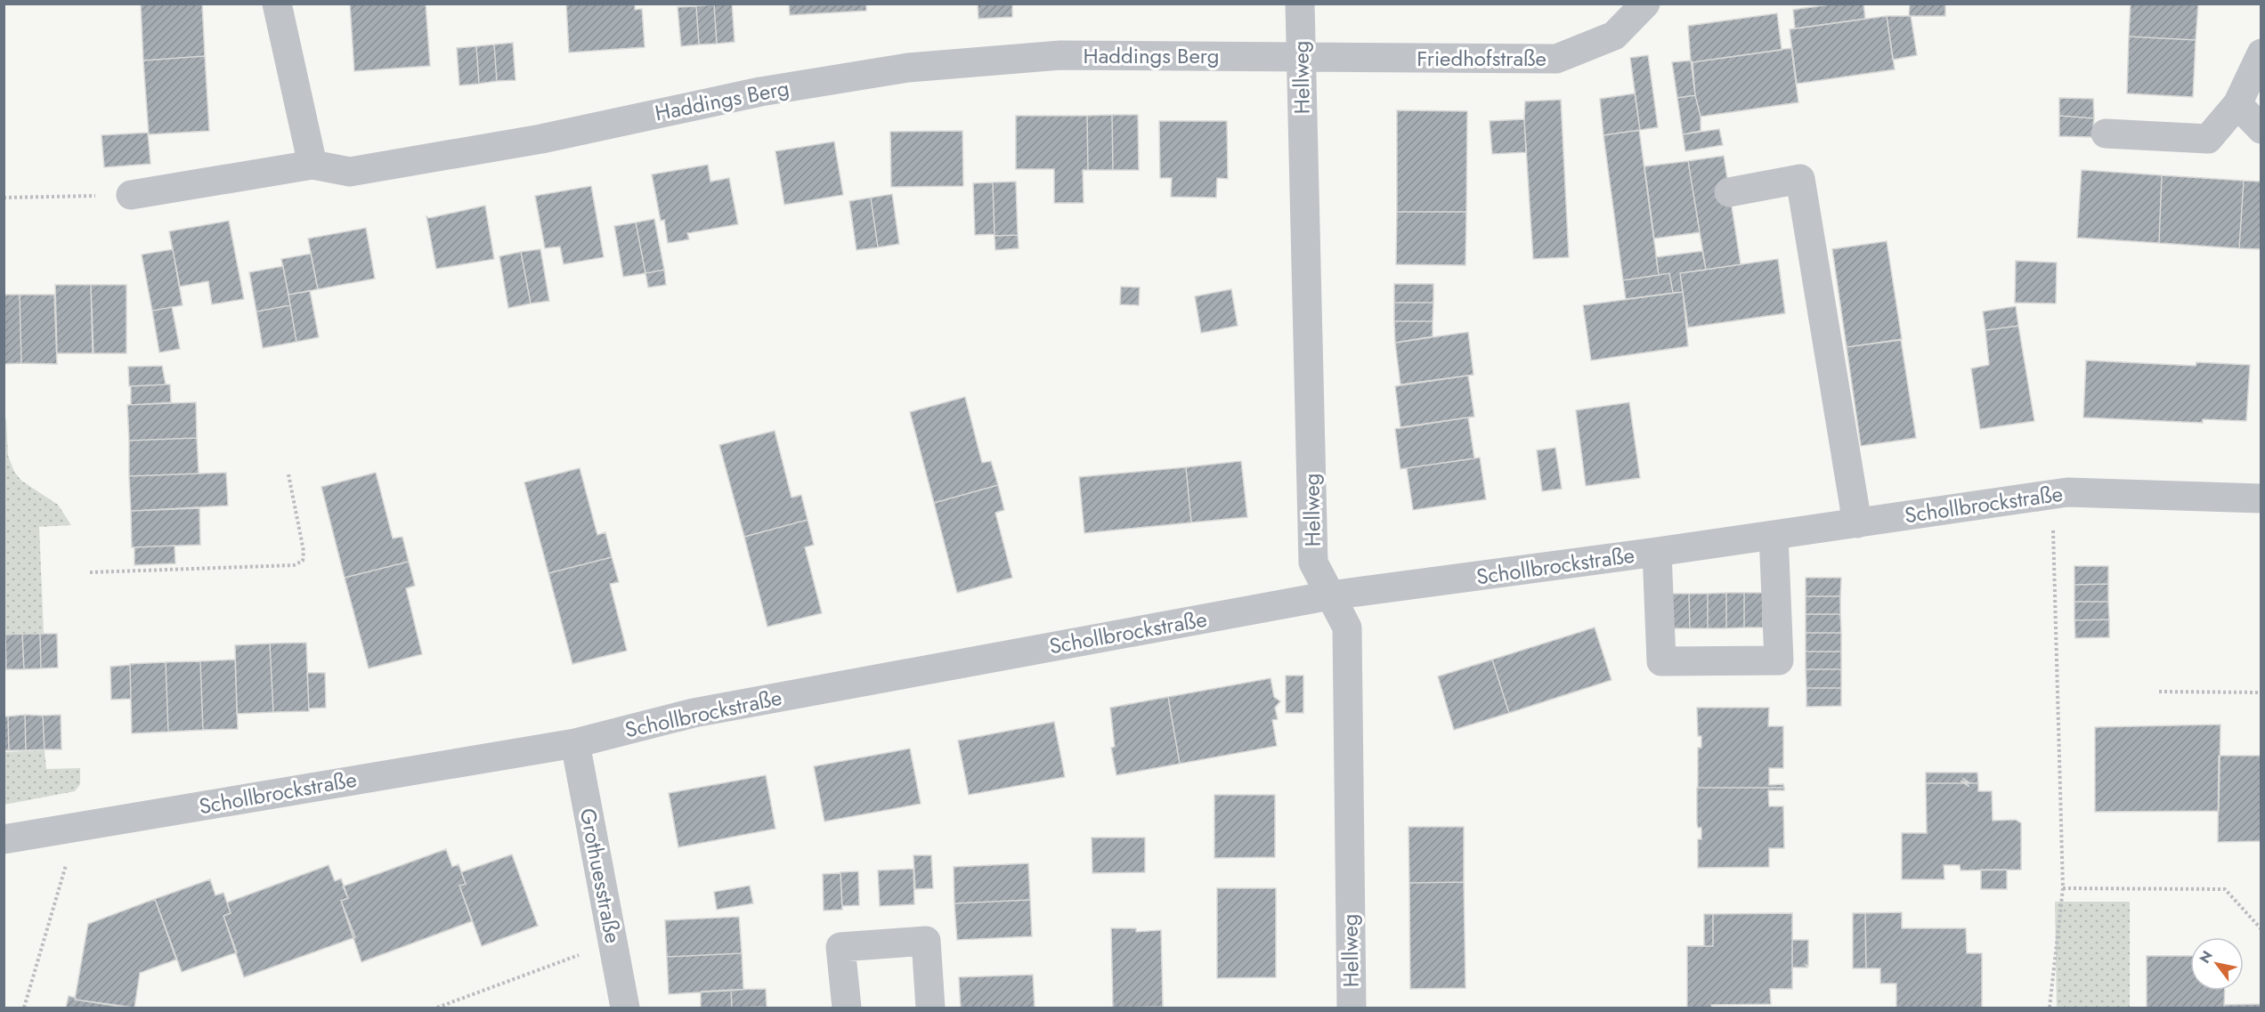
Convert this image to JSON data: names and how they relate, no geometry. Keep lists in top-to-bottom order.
{
  "streets": {
    "street": [
      "Haddings Berg",
      "Friedhofstraße",
      "Hellweg",
      "Schollbrockstraße",
      "Grothuesstraße"
    ]
  },
  "crossings": [
    ["Haddings Berg", "Friedhofstraße"],
    ["Haddings Berg", "Hellweg"],
    ["Friedhofstraße", "Hellweg"],
    ["Hellweg", "Schollbrockstraße"],
    ["Schollbrockstraße", "Grothuesstraße"]
  ],
  "north": "top left"
}
